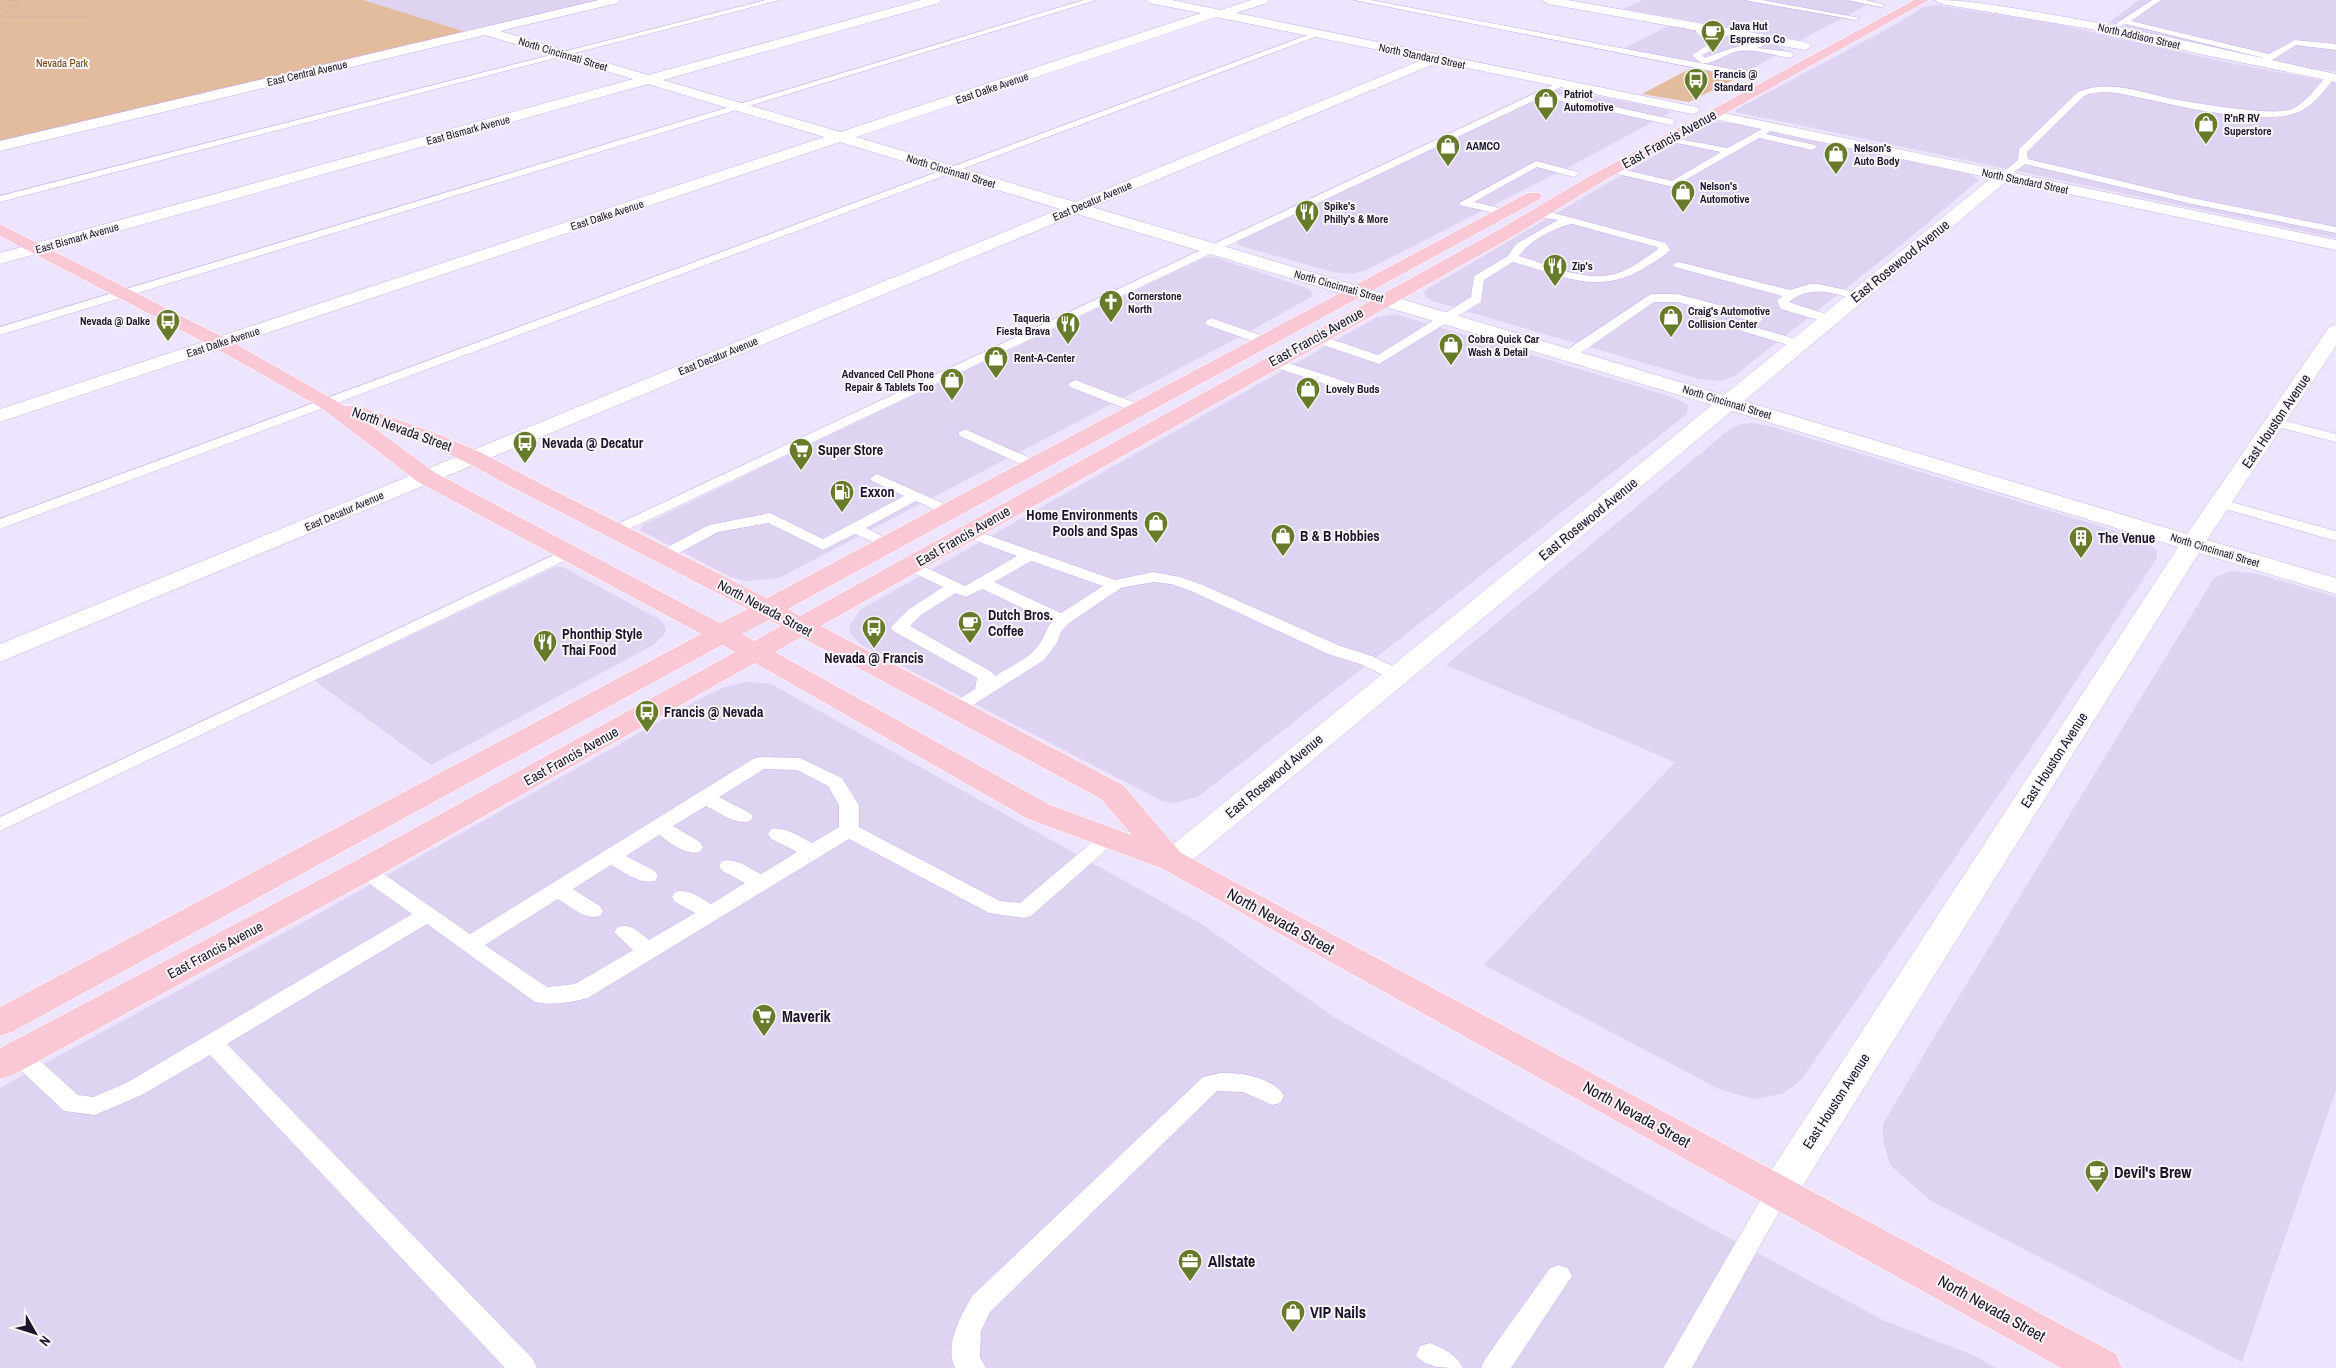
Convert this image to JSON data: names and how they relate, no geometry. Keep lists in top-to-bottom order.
{
  "streets": {
    "main road": ["East Francis Avenue", "North Nevada Street"],
    "street": [
      "North Addison Street",
      "North Cincinnati Street",
      "North Standard Street",
      "East Central Avenue",
      "East Dalke Avenue",
      "East Bismark Avenue",
      "East Decatur Avenue",
      "East Rosewood Avenue",
      "East Houston Avenue"
    ]
  },
  "crossings": [
    ["North Cincinnati Street", "East Central Avenue"],
    ["North Cincinnati Street", "East Dalke Avenue"],
    ["North Cincinnati Street", "East Bismark Avenue"],
    ["North Cincinnati Street", "East Francis Avenue"],
    ["North Cincinnati Street", "East Decatur Avenue"],
    ["North Cincinnati Street", "East Rosewood Avenue"],
    ["North Cincinnati Street", "East Houston Avenue"],
    ["North Standard Street", "East Dalke Avenue"],
    ["North Standard Street", "East Francis Avenue"],
    ["North Standard Street", "East Decatur Avenue"],
    ["North Standard Street", "East Rosewood Avenue"],
    ["East Dalke Avenue", "North Nevada Street"],
    ["East Bismark Avenue", "North Nevada Street"],
    ["East Francis Avenue", "North Nevada Street"],
    ["East Decatur Avenue", "North Nevada Street"],
    ["East Rosewood Avenue", "North Nevada Street"],
    ["East Houston Avenue", "North Nevada Street"]
  ],
  "parks": ["Nevada Park"],
  "places": {
    "cafe": ["Java Hut Espresso Co", "Dutch Bros. Coffee", "Devil's Brew"],
    "bus stop": [
      "Francis @ Standard",
      "Nevada @ Dalke",
      "Nevada @ Decatur",
      "Nevada @ Francis",
      "Francis @ Nevada"
    ],
    "shop": [
      "Patriot Automotive",
      "R'nR RV Superstore",
      "AAMCO",
      "Nelson's Auto Body",
      "Nelson's Automotive",
      "Craig's Automotive Collision Center",
      "Cobra Quick Car Wash & Detail",
      "Rent-A-Center",
      "Advanced Cell Phone Repair & Tablets Too",
      "Lovely Buds",
      "Home Environments Pools and Spas",
      "B & B Hobbies",
      "VIP Nails"
    ],
    "restaurant": [
      "Spike's Philly's & More",
      "Zip's",
      "Taqueria Fiesta Brava",
      "Phonthip Style Thai Food"
    ],
    "church": ["Cornerstone North"],
    "supermarket": ["Super Store", "Maverik"],
    "fuel station": ["Exxon"],
    "building": ["The Venue"],
    "office": ["Allstate"]
  },
  "north": "bottom right"
}
